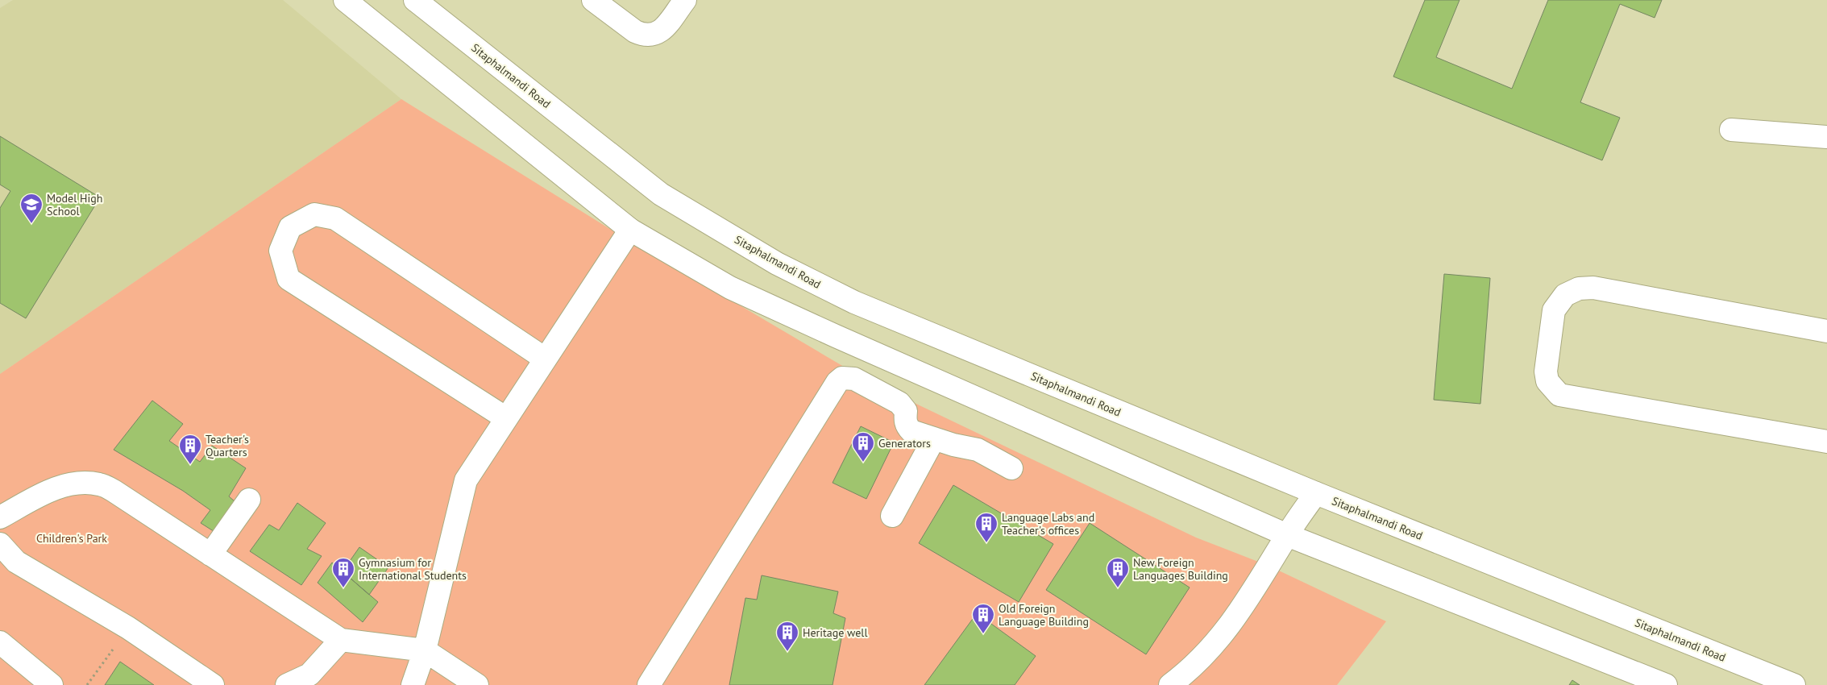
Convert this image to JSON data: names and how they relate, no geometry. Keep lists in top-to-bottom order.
{
  "streets": {
    "main road": ["Sitaphalmandi Road"]
  },
  "parks": ["Children's Park"],
  "places": {
    "school or university": ["Model High School"],
    "building": [
      "Generators",
      "Teacher's Quarters",
      "Language Labs and Teacher's offices",
      "Gymnasium for International Students",
      "New Foreign Languages Building",
      "Old Foreign Language Building",
      "Heritage well"
    ]
  }
}
